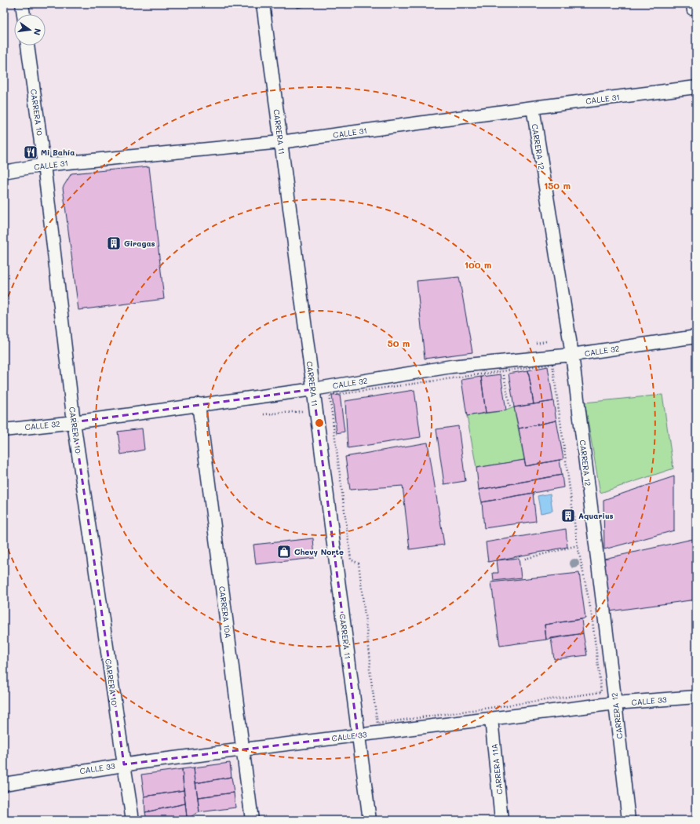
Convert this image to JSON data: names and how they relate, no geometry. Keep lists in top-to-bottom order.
{
  "streets": {
    "street": [
      "CALLE 31",
      "CARRERA 10",
      "CARRERA 11",
      "CARRERA 12",
      "CALLE 32",
      "CARRERA 10A",
      "CALLE 33",
      "CARRERA 11A"
    ]
  },
  "crossings": [
    ["CALLE 31", "CARRERA 10"],
    ["CALLE 31", "CARRERA 11"],
    ["CALLE 31", "CARRERA 12"],
    ["CARRERA 10", "CALLE 32"],
    ["CARRERA 10", "CALLE 33"],
    ["CARRERA 11", "CALLE 32"],
    ["CARRERA 11", "CALLE 33"],
    ["CARRERA 12", "CALLE 32"],
    ["CARRERA 12", "CALLE 33"],
    ["CALLE 32", "CARRERA 10A"],
    ["CARRERA 10A", "CALLE 33"],
    ["CALLE 33", "CARRERA 11A"]
  ],
  "places": {
    "restaurant": ["Mi Bahía"],
    "building": ["Giragas", "Aquarius"],
    "shop": ["Chevy Norte"]
  },
  "north": "right",
  "rings": ["150 m", "100 m", "50 m"]
}
